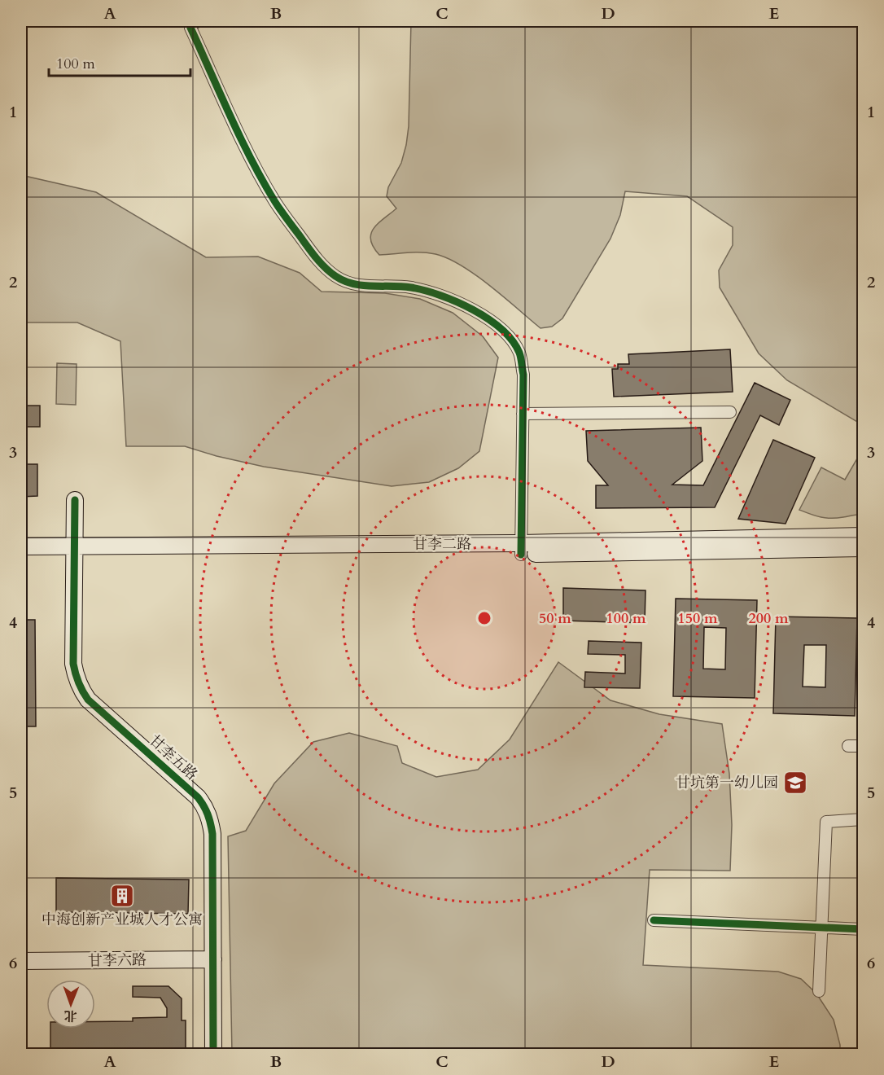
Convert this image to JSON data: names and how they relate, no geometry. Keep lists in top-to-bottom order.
{
  "streets": {
    "main road": ["甘李二路", "甘李五路", "甘李六路"]
  },
  "crossings": [
    ["甘李二路", "甘李五路"],
    ["甘李五路", "甘李六路"]
  ],
  "places": {
    "school or university": ["甘坑第一幼儿园"],
    "building": ["中海创新产业城人才公寓"]
  },
  "scale_bar": "100 m",
  "north": "bottom",
  "grid": {
    "columns": [
      "A",
      "B",
      "C",
      "D",
      "E"
    ],
    "rows": [
      "1",
      "2",
      "3",
      "4",
      "5",
      "6"
    ]
  },
  "rings": [
    "50 m",
    "100 m",
    "150 m",
    "200 m"
  ]
}
